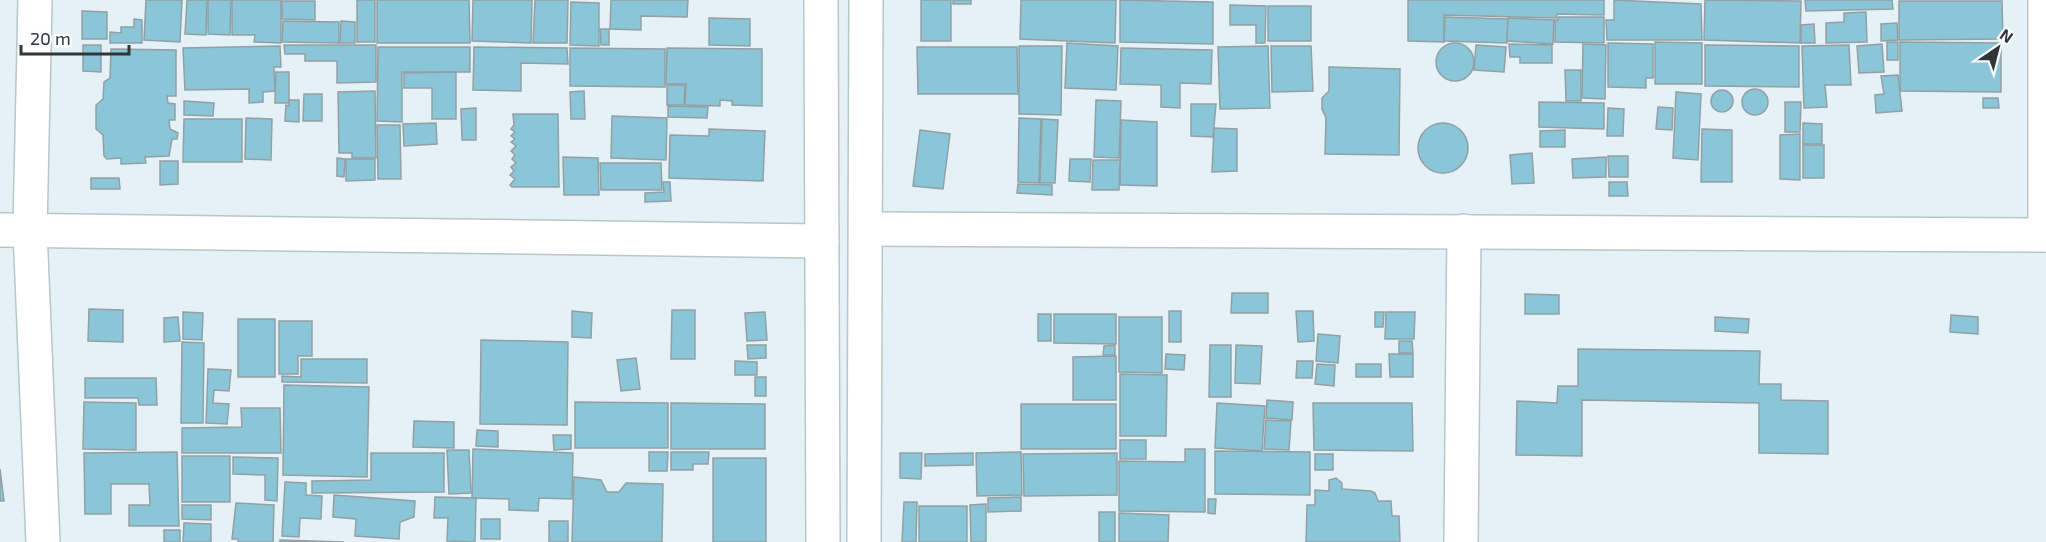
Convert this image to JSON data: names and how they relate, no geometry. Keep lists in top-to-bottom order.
{
  "scale_bar": "20 m",
  "north": "top right"
}
